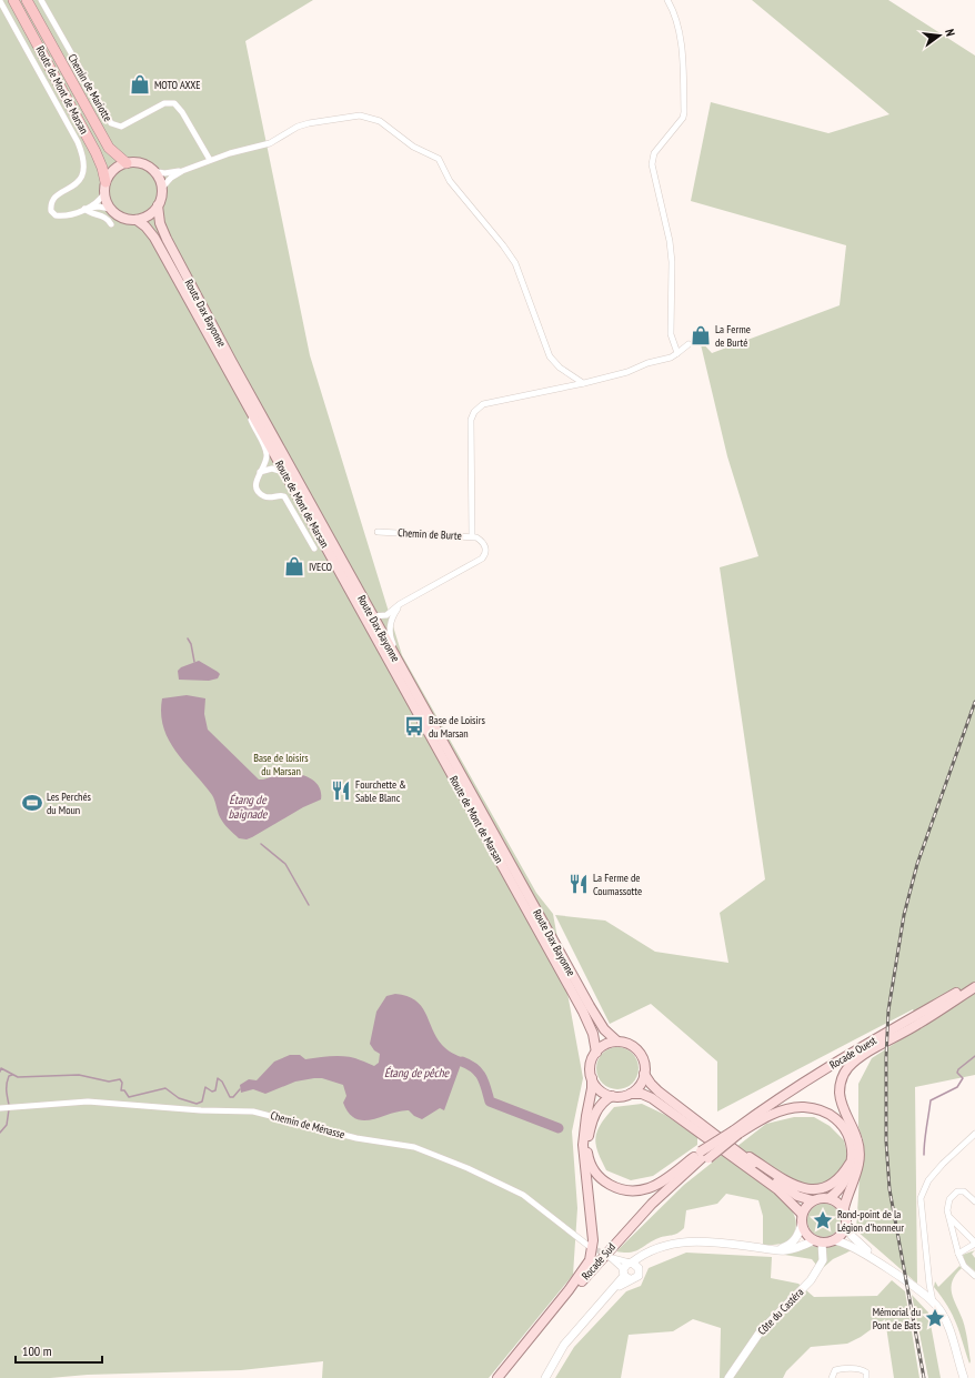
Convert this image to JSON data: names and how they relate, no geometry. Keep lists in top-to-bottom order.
{
  "streets": {
    "highway": ["Route de Mont de Marsan"],
    "main road": ["Route Dax Bayonne", "Rocade Ouest", "Rocade Sud"],
    "street": [
      "Chemin de Mariotte",
      "Chemin de Burte",
      "Chemin de Ménasse",
      "Côte du Castéra"
    ]
  },
  "crossings": [
    ["Route de Mont de Marsan", "Route Dax Bayonne"],
    ["Route Dax Bayonne", "Chemin de Burte"]
  ],
  "water": ["Étang de baignade", "Étang de pêche"],
  "parks": ["Base de loisirs du Marsan"],
  "places": {
    "shop": ["MOTO AXXE", "La Ferme de Burté", "IVECO"],
    "bus stop": ["Base de Loisirs du Marsan"],
    "restaurant": ["Fourchette & Sable Blanc", "La Ferme de Coumassotte"],
    "sports": ["Les Perchés du Moun"],
    "place": ["Rond-point de la Légion d'honneur", "Mémorial du Pont de Bats"]
  },
  "scale_bar": "100 m",
  "north": "right"
}
